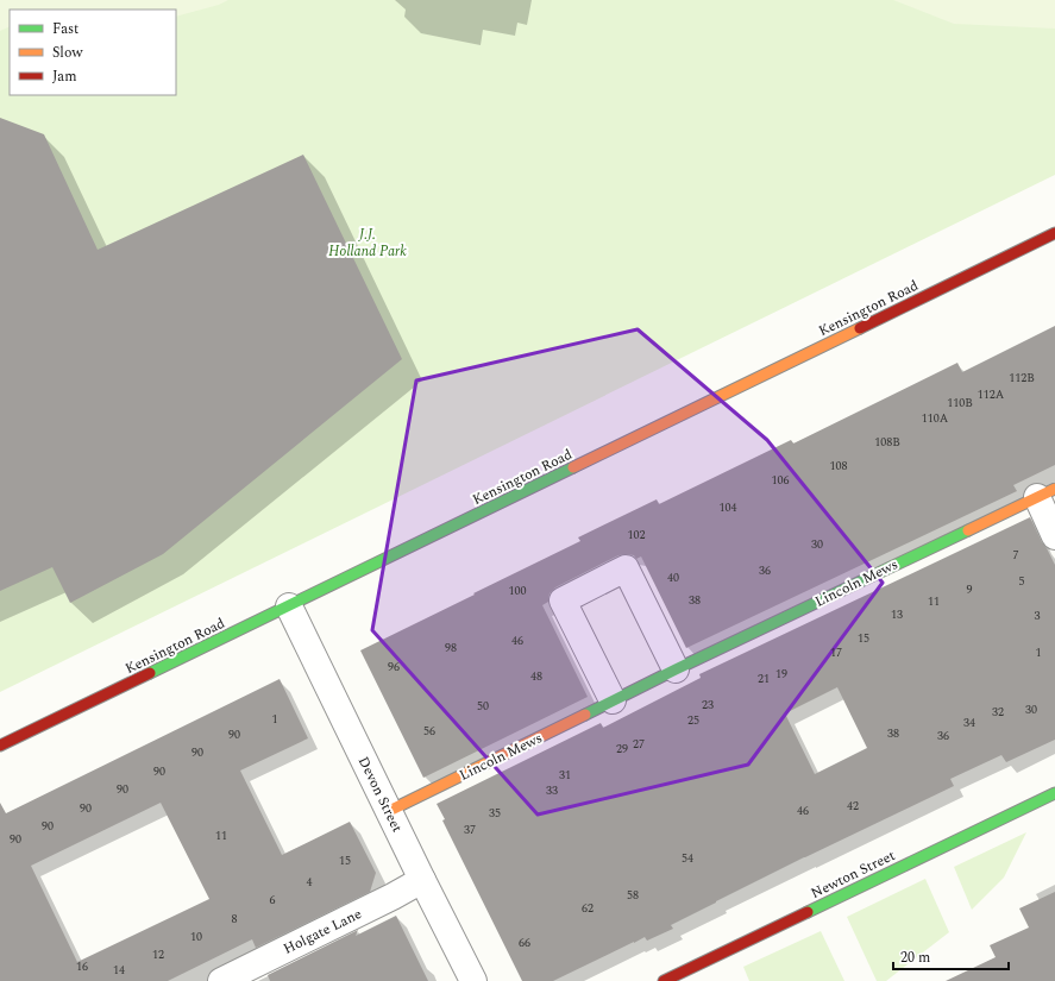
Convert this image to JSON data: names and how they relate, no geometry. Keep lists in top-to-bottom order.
{
  "streets": {
    "street": [
      "Kensington Road",
      "Lincoln Mews",
      "Devon Street",
      "Newton Street",
      "Holgate Lane"
    ]
  },
  "crossings": [
    ["Kensington Road", "Devon Street"],
    ["Lincoln Mews", "Devon Street"],
    ["Devon Street", "Holgate Lane"]
  ],
  "parks": ["J.J. Holland Park"],
  "house_numbers": [
    "112B",
    "112A",
    "110B",
    "110A",
    "108B",
    "108",
    "106",
    "104",
    "102",
    "30",
    "7",
    "36",
    "40",
    "5",
    "9",
    "100",
    "38",
    "11",
    "13",
    "3",
    "15",
    "46",
    "98",
    "17",
    "1",
    "96",
    "19",
    "48",
    "21",
    "23",
    "50",
    "30",
    "32",
    "1",
    "25",
    "34",
    "56",
    "38",
    "90",
    "36",
    "27",
    "29",
    "90",
    "90",
    "31",
    "90",
    "33",
    "42",
    "90",
    "46",
    "35",
    "90",
    "37",
    "11",
    "90",
    "54",
    "15",
    "4",
    "58",
    "6",
    "62",
    "8",
    "10",
    "66",
    "12",
    "16",
    "14"
  ],
  "legend": ["Fast", "Slow", "Jam"],
  "scale_bar": "20 m"
}
